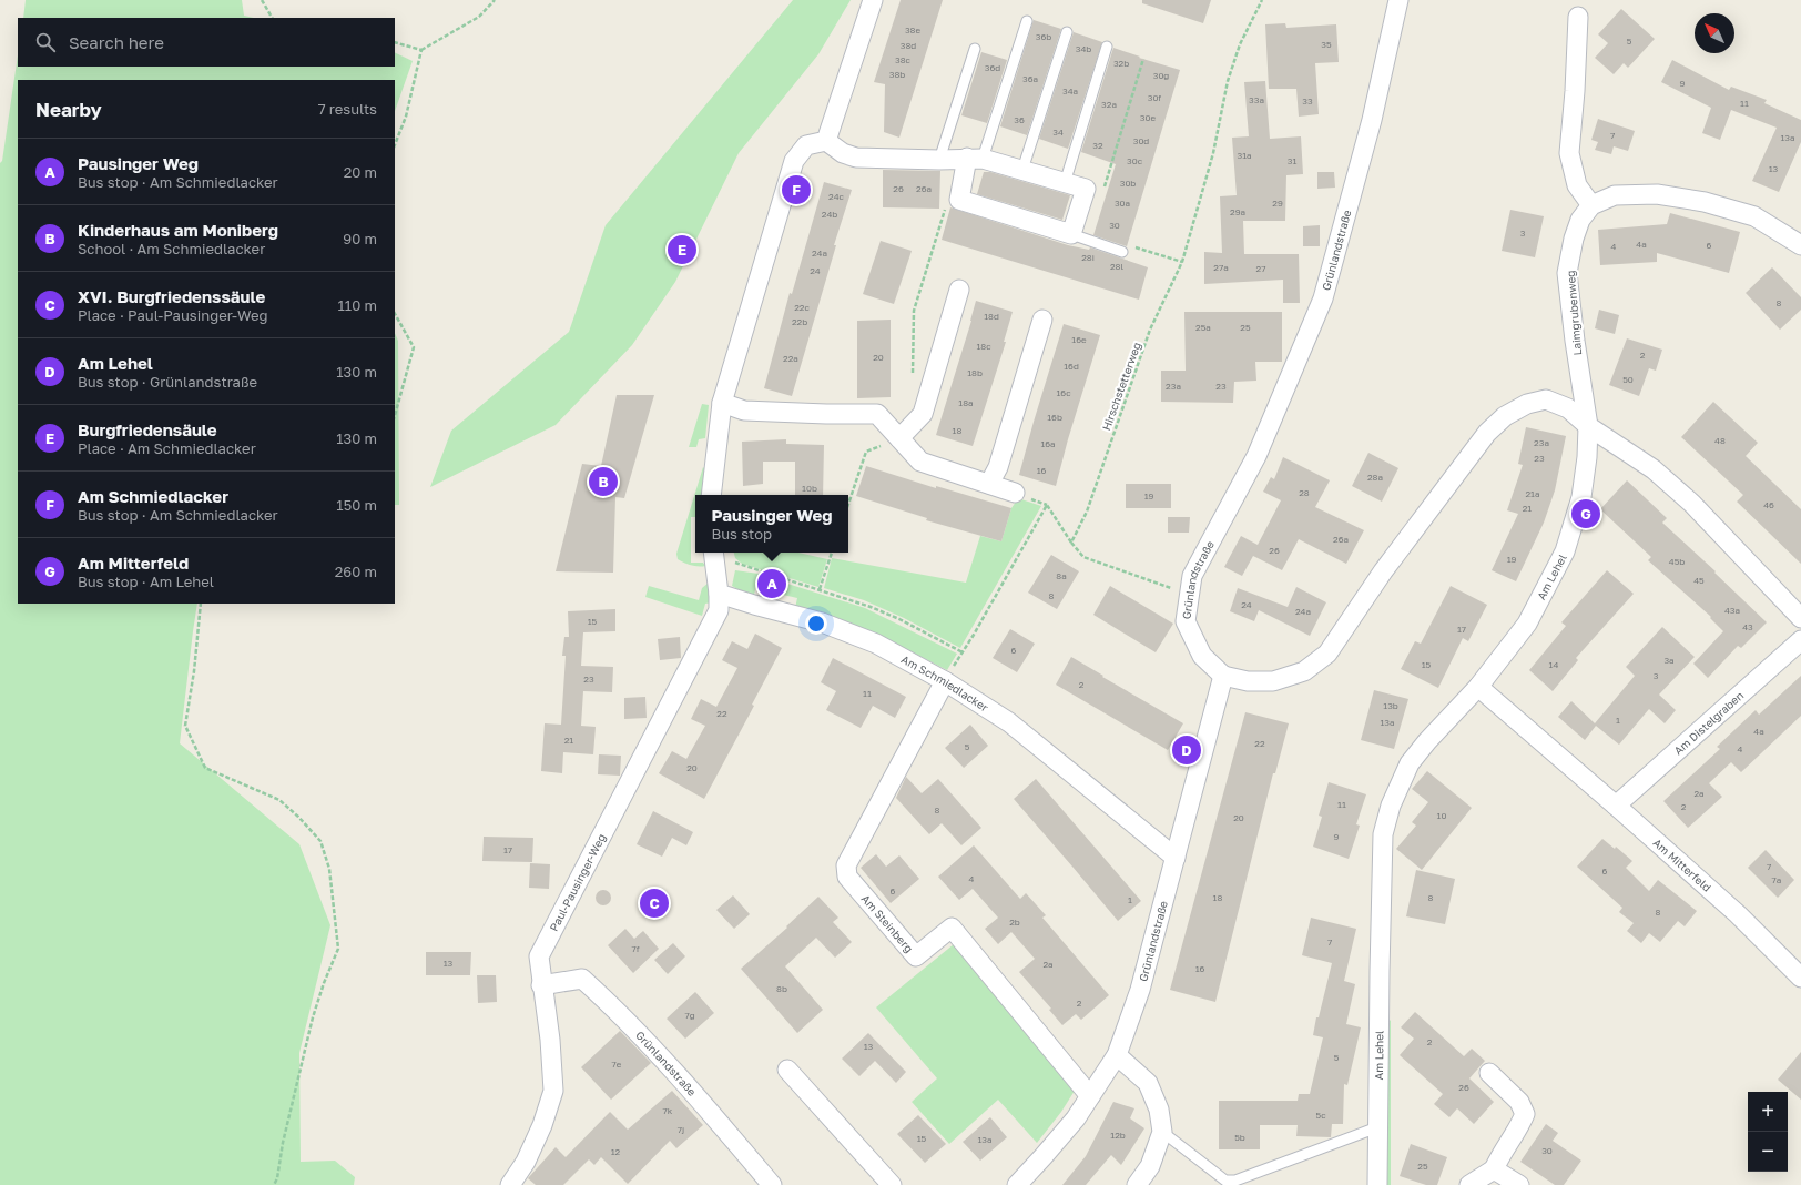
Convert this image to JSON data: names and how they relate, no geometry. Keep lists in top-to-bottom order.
{
  "streets": {
    "street": [
      "Grünlandstraße",
      "Laimgrubenweg",
      "Am Lehel",
      "Am Schmiedlacker",
      "Am Distelgraben",
      "Am Mitterfeld",
      "Paul-Pausinger-Weg",
      "Am Steinberg"
    ],
    "path": ["Hirschstetterweg"]
  },
  "crossings": [
    ["Grünlandstraße", "Am Schmiedlacker"],
    ["Grünlandstraße", "Paul-Pausinger-Weg"],
    ["Grünlandstraße", "Am Steinberg"],
    ["Laimgrubenweg", "Am Lehel"],
    ["Am Lehel", "Am Mitterfeld"],
    ["Am Schmiedlacker", "Paul-Pausinger-Weg"],
    ["Am Schmiedlacker", "Am Steinberg"],
    ["Am Distelgraben", "Am Mitterfeld"]
  ],
  "house_numbers": [
    "38e",
    "36b",
    "5",
    "35",
    "38d",
    "34b",
    "38c",
    "32b",
    "36d",
    "38b",
    "30g",
    "36a",
    "9",
    "34a",
    "30f",
    "33a",
    "33",
    "11",
    "32a",
    "30e",
    "36",
    "34",
    "7",
    "13a",
    "30d",
    "32",
    "31a",
    "30c",
    "31",
    "13",
    "30b",
    "26",
    "26a",
    "24c",
    "30a",
    "29",
    "29a",
    "24b",
    "30",
    "3",
    "4a",
    "6",
    "4",
    "24a",
    "28i",
    "28l",
    "27a",
    "27",
    "24",
    "8",
    "22c",
    "18d",
    "22b",
    "25a",
    "25",
    "16e",
    "18c",
    "2",
    "20",
    "22a",
    "16d",
    "18b",
    "50",
    "23a",
    "23",
    "16c",
    "18a",
    "16b",
    "18",
    "48",
    "23a",
    "16a",
    "23",
    "16",
    "28a",
    "10b",
    "28",
    "21a",
    "19",
    "46",
    "21",
    "26a",
    "26",
    "19",
    "45b",
    "8a",
    "45",
    "8",
    "24",
    "43a",
    "24a",
    "15",
    "43",
    "17",
    "6",
    "3a",
    "15",
    "14",
    "3",
    "23",
    "2",
    "11",
    "13b",
    "22",
    "1",
    "13a",
    "4a",
    "21",
    "22",
    "5",
    "4",
    "20",
    "2a",
    "11",
    "2",
    "8",
    "10",
    "20",
    "9",
    "17",
    "7",
    "6",
    "4",
    "7a",
    "6",
    "18",
    "8",
    "1",
    "8",
    "2b",
    "7",
    "7f",
    "13",
    "2a",
    "16",
    "8b",
    "2",
    "7g",
    "2",
    "13",
    "5",
    "7e",
    "26",
    "7k",
    "5c",
    "7j",
    "12b",
    "5b",
    "15",
    "13a",
    "30",
    "12",
    "25"
  ],
  "north": "top left",
  "page": {
    "search": "Search here",
    "heading": ["Nearby", "7 results"],
    "list": [
      {
        "mark": "A",
        "name": "Pausinger Weg",
        "note": "Bus stop · Am Schmiedlacker",
        "value": "20 m"
      },
      {
        "mark": "B",
        "name": "Kinderhaus am Moniberg",
        "note": "School · Am Schmiedlacker",
        "value": "90 m"
      },
      {
        "mark": "C",
        "name": "XVI. Burgfriedenssäule",
        "note": "Place · Paul-Pausinger-Weg",
        "value": "110 m"
      },
      {
        "mark": "D",
        "name": "Am Lehel",
        "note": "Bus stop · Grünlandstraße",
        "value": "130 m"
      },
      {
        "mark": "E",
        "name": "Burgfriedensäule",
        "note": "Place · Am Schmiedlacker",
        "value": "130 m"
      },
      {
        "mark": "F",
        "name": "Am Schmiedlacker",
        "note": "Bus stop · Am Schmiedlacker",
        "value": "150 m"
      },
      {
        "mark": "G",
        "name": "Am Mitterfeld",
        "note": "Bus stop · Am Lehel",
        "value": "260 m"
      }
    ],
    "pins": [
      "F",
      "E",
      "B",
      "G",
      "A",
      "D",
      "C"
    ],
    "popup": ["Pausinger Weg", "Bus stop"],
    "map_buttons": ["+", "−"]
  }
}
